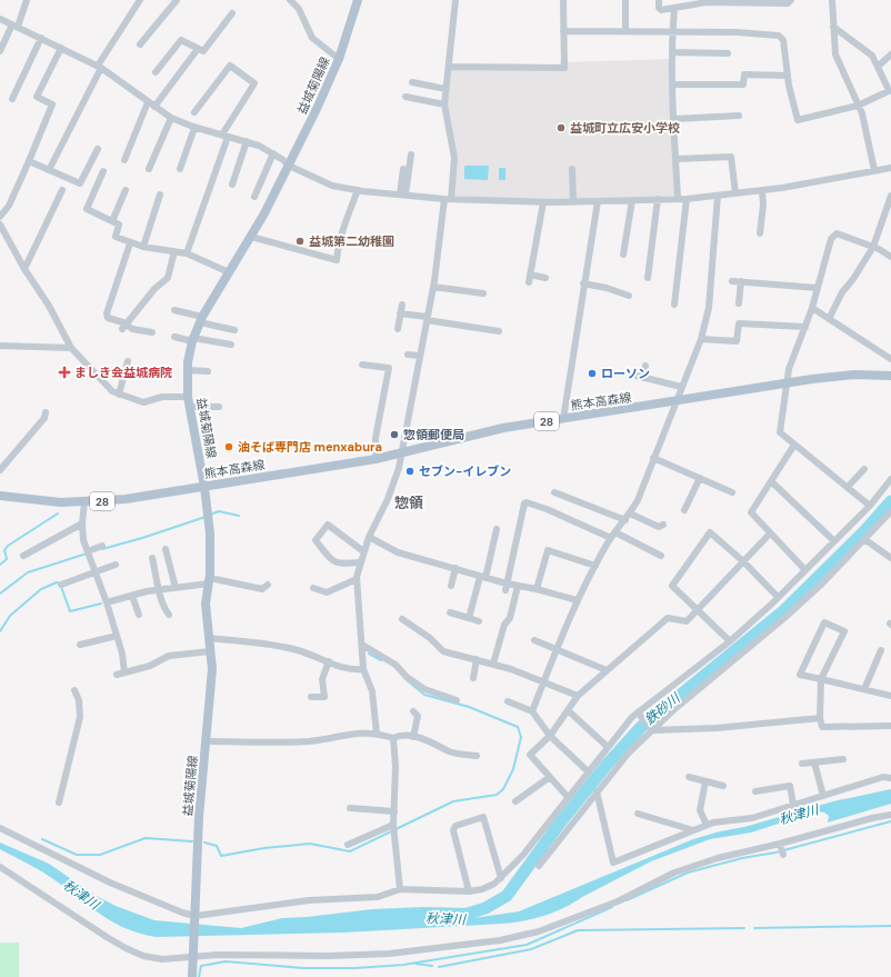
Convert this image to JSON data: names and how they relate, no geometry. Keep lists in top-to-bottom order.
{
  "streets": {
    "main road": ["益城菊陽線", "熊本高森線", "28"]
  },
  "crossings": [
    ["益城菊陽線", "熊本高森線"]
  ],
  "districts": ["惣領"],
  "water": ["鉄砂川", "秋津川"],
  "places": {
    "other": [
      "益城町立広安小学校",
      "益城第二幼稚園",
      "ローソン",
      "惣領郵便局",
      "油そば専門店 menxabura",
      "セブン-イレブン"
    ],
    "health": ["ましき会益城病院"]
  }
}
